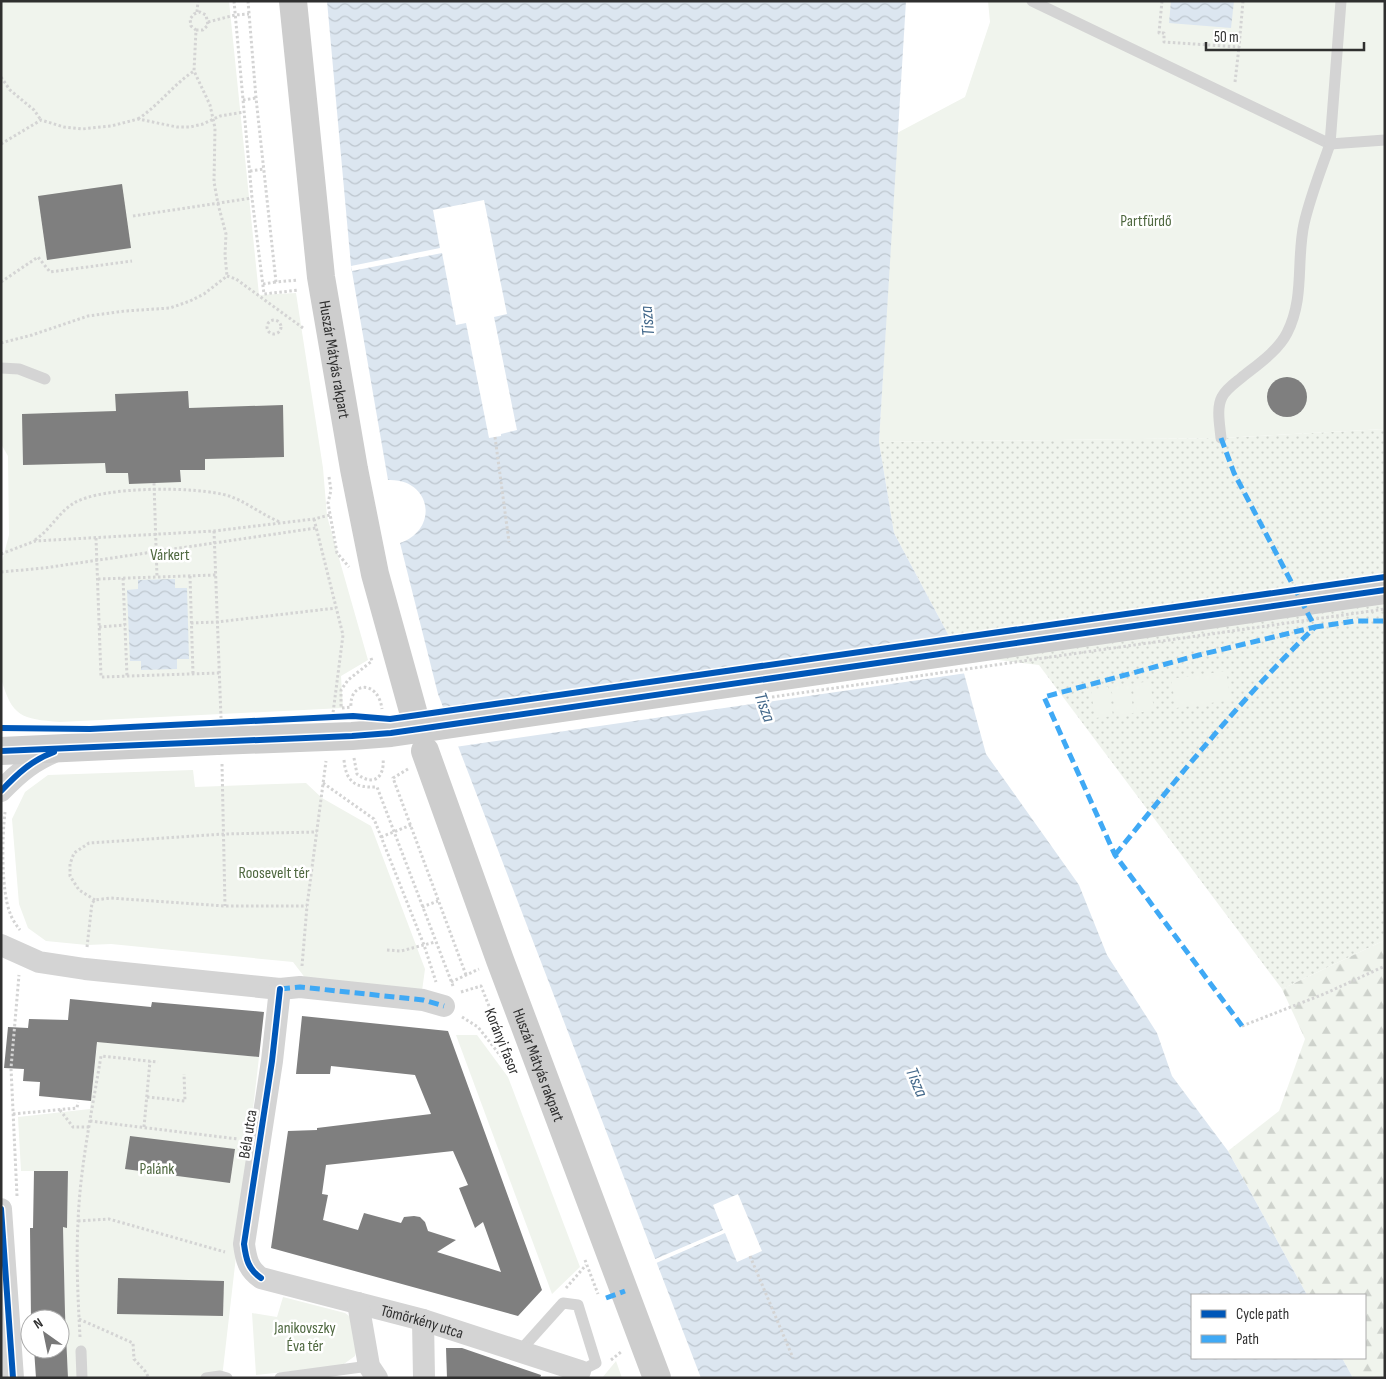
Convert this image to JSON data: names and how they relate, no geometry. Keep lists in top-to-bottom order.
{
  "streets": {
    "street": ["Huszár Mátyás rakpart", "Béla utca", "Tömörkény utca"],
    "path": ["Korányi fasor"]
  },
  "crossings": [
    ["Béla utca", "Tömörkény utca"]
  ],
  "water": ["Tisza"],
  "parks": [
    "Partfürdő",
    "Várkert",
    "Roosevelt tér",
    "Palánk",
    "Janikovszky Éva tér"
  ],
  "legend": ["Cycle path", "Path"],
  "scale_bar": "50 m",
  "north": "top left"
}
